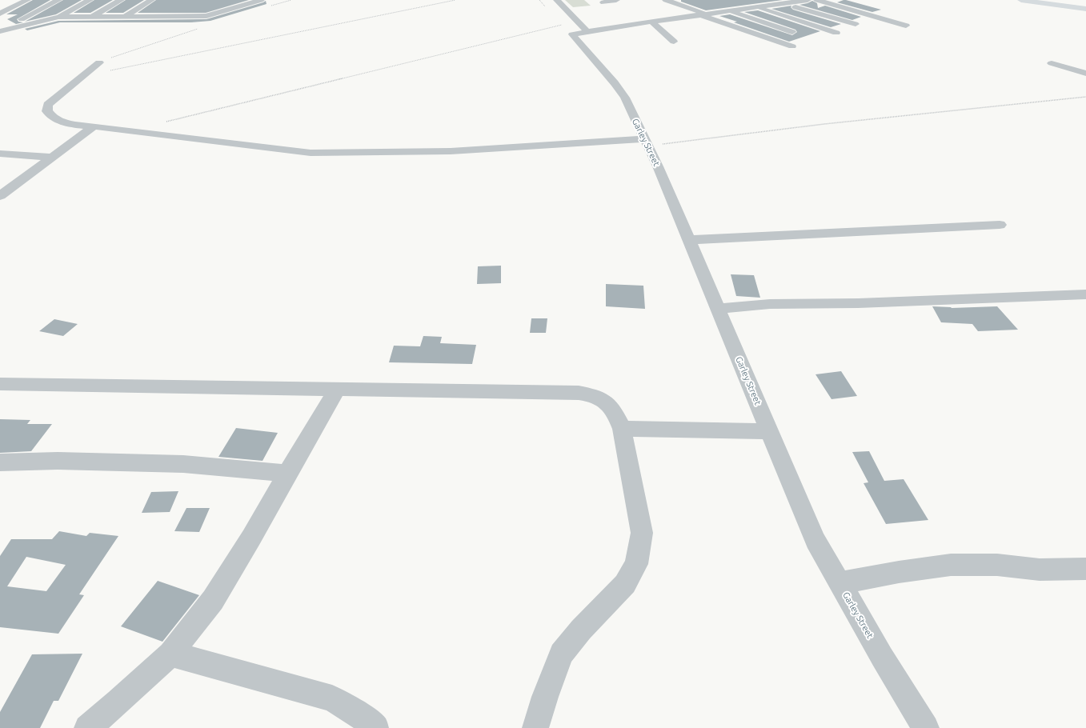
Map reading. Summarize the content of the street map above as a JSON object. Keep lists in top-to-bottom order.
{
  "streets": {
    "street": ["Garley Street"]
  }
}
